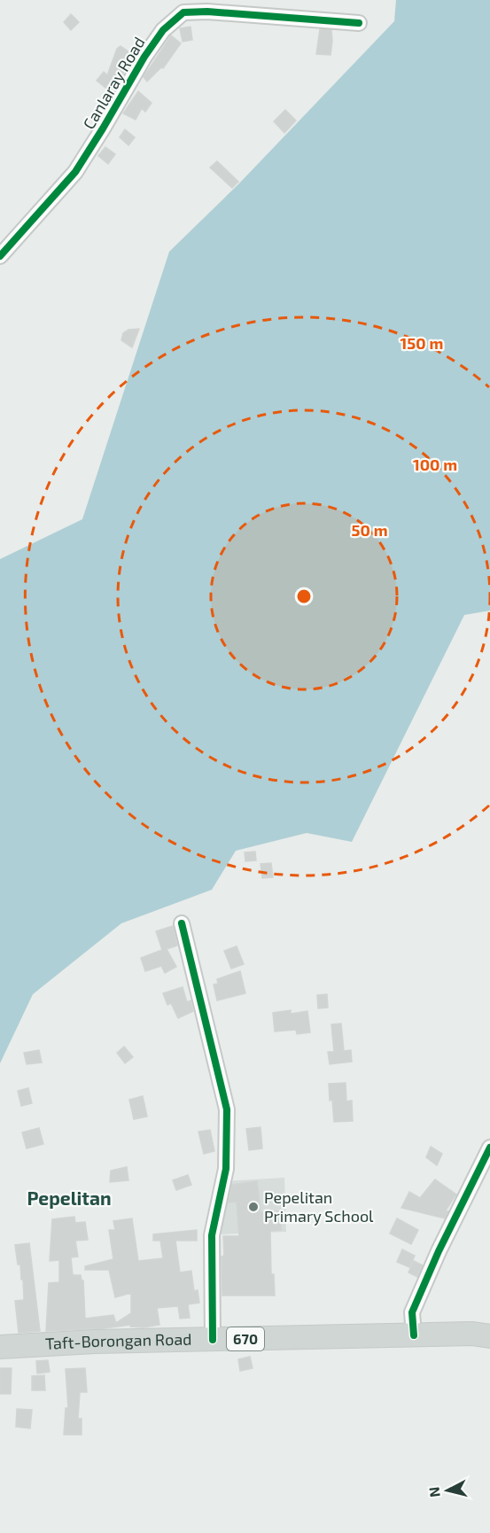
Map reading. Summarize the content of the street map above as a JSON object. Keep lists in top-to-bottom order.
{
  "streets": {
    "main road": ["670", "Taft-Borongan Road"],
    "street": ["Canlaray Road"]
  },
  "districts": ["Pepelitan"],
  "places": ["Pepelitan Primary School"],
  "north": "left",
  "rings": ["150 m", "100 m", "50 m"]
}
